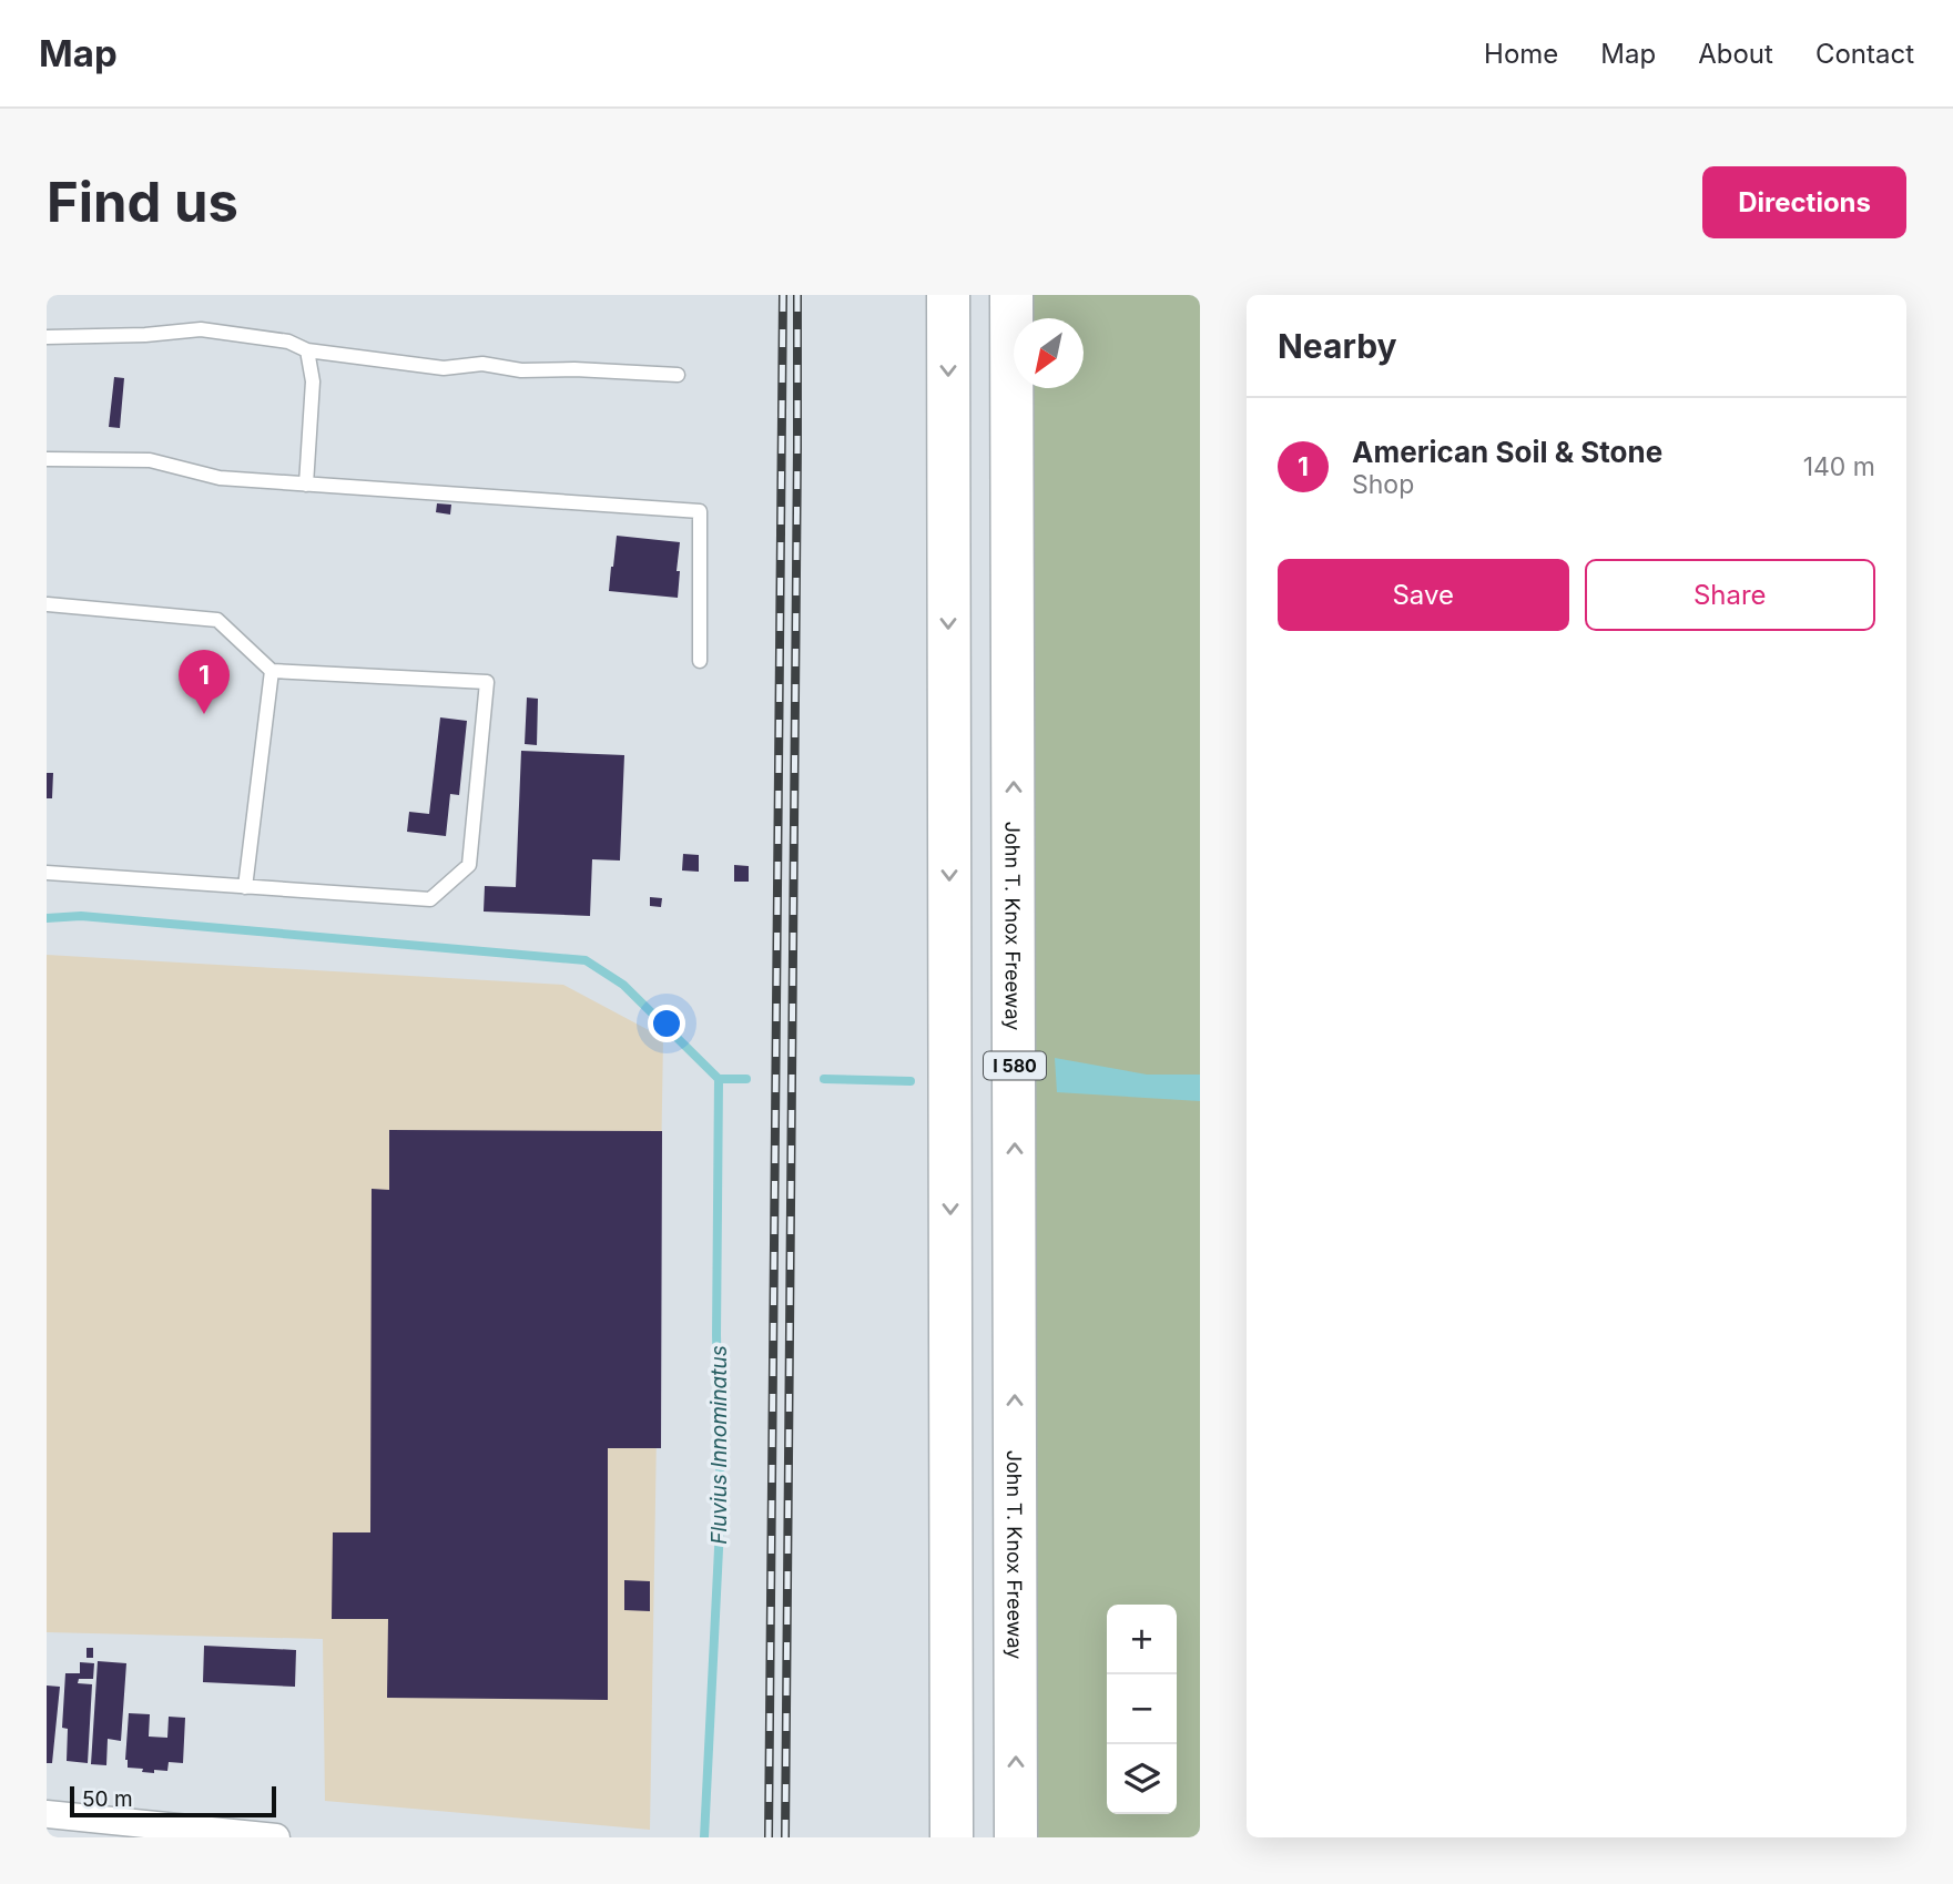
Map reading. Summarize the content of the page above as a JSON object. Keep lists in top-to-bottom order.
{
  "streets": {
    "highway": ["John T. Knox Freeway", "I 580"]
  },
  "water": ["Fluvius Innominatus"],
  "scale_bar": "50 m",
  "north": "bottom left",
  "page": {
    "header": "Map",
    "nav": [
      "Home",
      "Map",
      "About",
      "Contact"
    ],
    "buttons": [
      "Directions",
      ["Save", "Share"]
    ],
    "title": "Find us",
    "heading": "Nearby",
    "list": [
      {
        "mark": "1",
        "name": "American Soil & Stone",
        "note": "Shop",
        "value": "140 m"
      }
    ],
    "pins": "1",
    "map_buttons": ["+", "−"],
    "scale": "50 m"
  }
}
